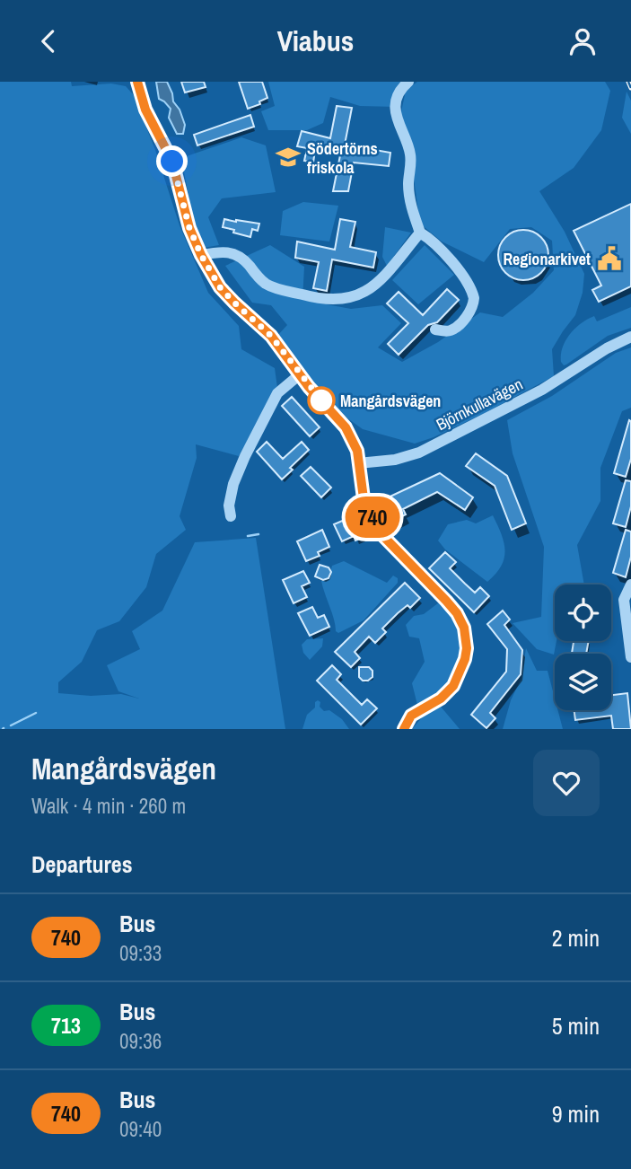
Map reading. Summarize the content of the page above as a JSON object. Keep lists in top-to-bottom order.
{
  "streets": {
    "street": ["Björnkullavägen"]
  },
  "places": {
    "school or university": ["Södertörns friskola"],
    "public building": ["Regionarkivet"],
    "other": ["Mangårdsvägen"]
  },
  "lines": ["bus line 740"],
  "page": {
    "header": "Viabus",
    "on_map": "740",
    "heading": [
      ["Mangårdsvägen", "Walk · 4 min · 260 m"],
      "Departures"
    ],
    "list": [
      {
        "mark": "740",
        "name": "Bus",
        "note": "09:33",
        "value": "2 min"
      },
      {
        "mark": "713",
        "name": "Bus",
        "note": "09:36",
        "value": "5 min"
      },
      {
        "mark": "740",
        "name": "Bus",
        "note": "09:40",
        "value": "9 min"
      }
    ]
  }
}
